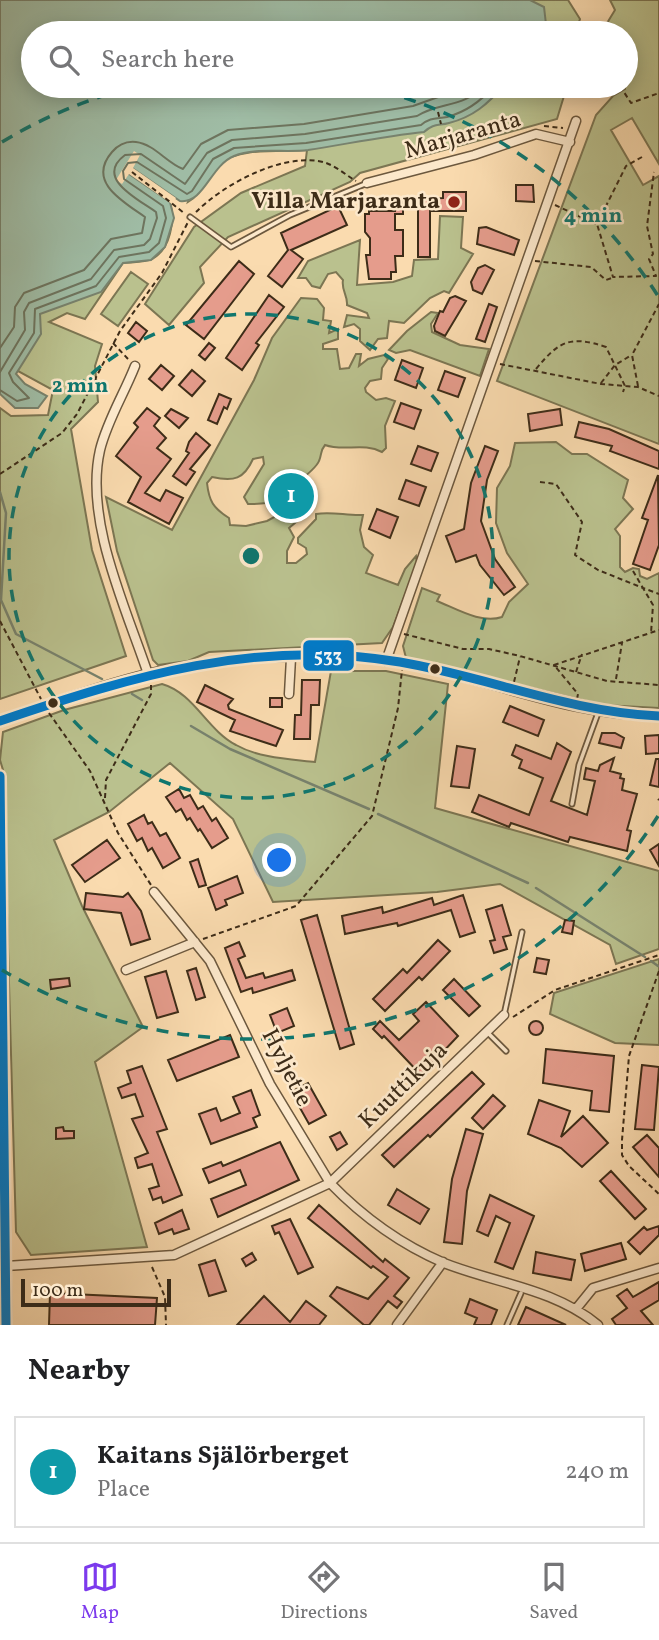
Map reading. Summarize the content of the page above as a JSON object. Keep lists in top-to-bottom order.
{
  "streets": {
    "street": ["Marjaranta", "Hyljetie", "Kuuttikuja"]
  },
  "crossings": [
    ["Hyljetie", "Kuuttikuja"]
  ],
  "places": ["Villa Marjaranta"],
  "lines": ["transit line 533"],
  "scale_bar": "100 m",
  "page": {
    "search": "Search here",
    "pins": "1",
    "scale": "100 m",
    "heading": "Nearby",
    "list": [
      {
        "mark": "1",
        "name": "Kaitans Själörberget",
        "note": "Place",
        "value": "240 m"
      }
    ],
    "nav": ["Map", "Directions", "Saved"]
  },
  "rings": ["4 min", "2 min"]
}
